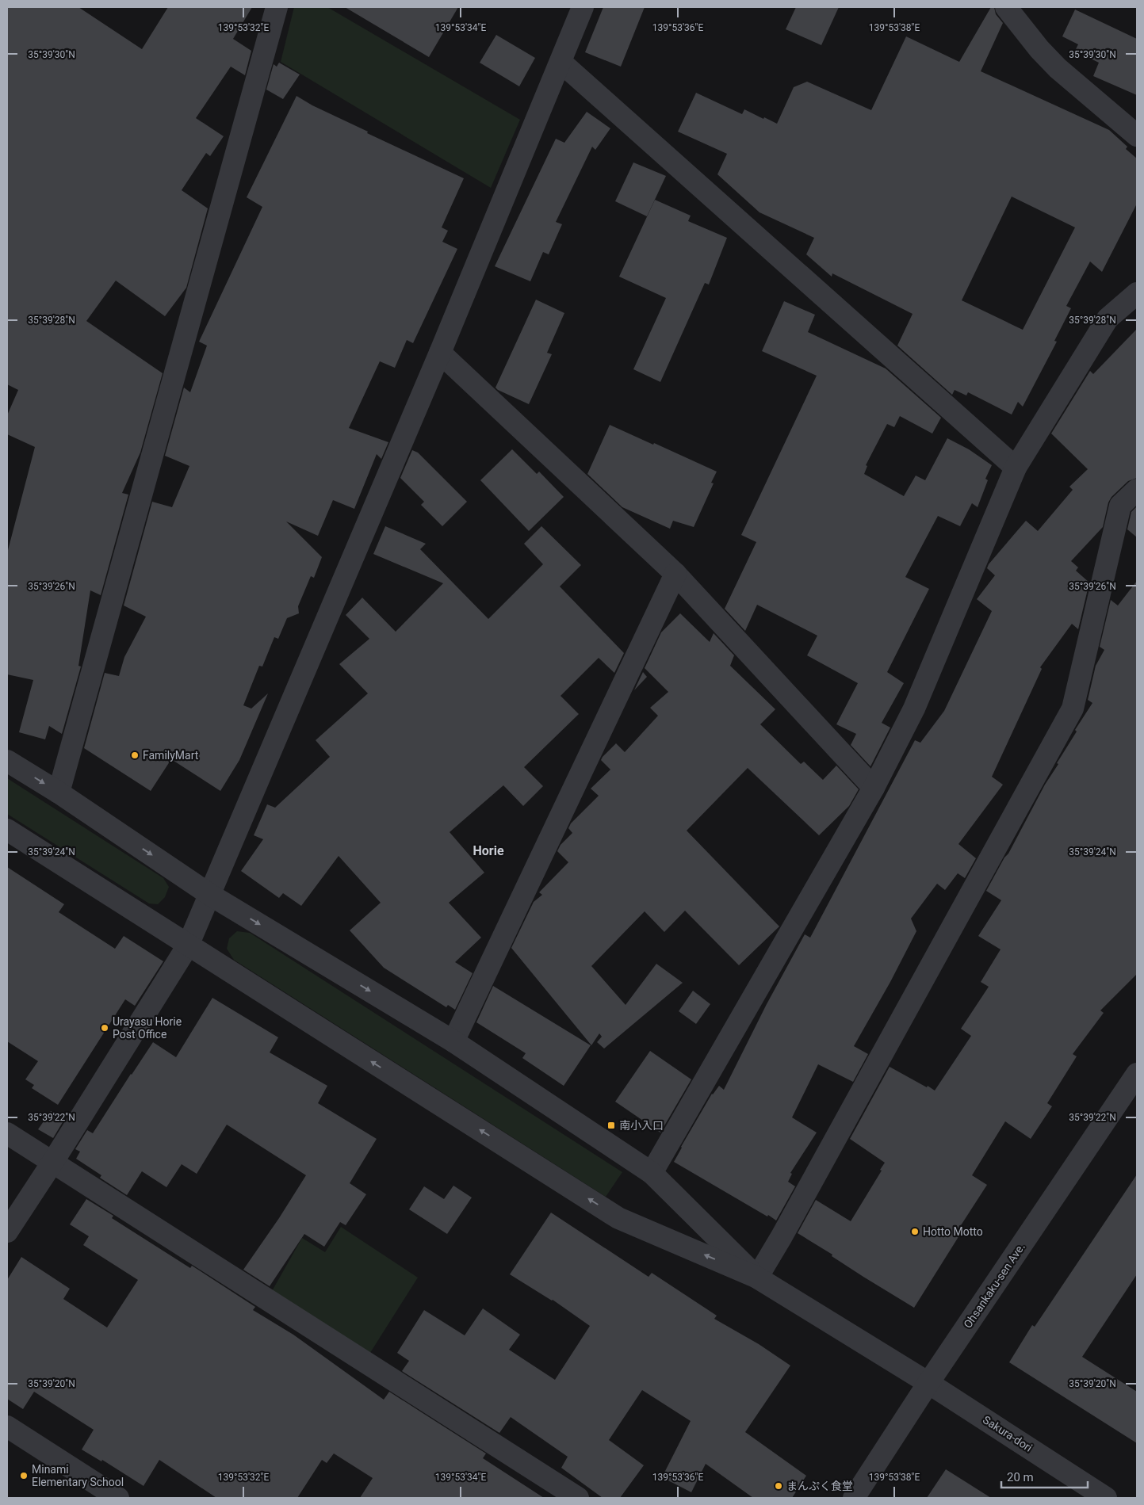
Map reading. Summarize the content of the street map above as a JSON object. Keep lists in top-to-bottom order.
{
  "streets": {
    "street": ["Ohsankaku-sen Ave.", "Sakura-dori"]
  },
  "crossings": [
    ["Ohsankaku-sen Ave.", "Sakura-dori"]
  ],
  "districts": ["Horie"],
  "places": {
    "other": [
      "FamilyMart",
      "Urayasu Horie Post Office",
      "Hotto Motto",
      "Minami Elementary School",
      "まんぷく食堂"
    ],
    "transit": ["南小入口"]
  },
  "scale_bar": "20 m",
  "coordinates": [
    "139°53'32\"E",
    "139°53'34\"E",
    "139°53'36\"E",
    "139°53'38\"E",
    "35°39'30\"N",
    "35°39'28\"N",
    "35°39'26\"N",
    "35°39'24\"N",
    "35°39'22\"N",
    "35°39'20\"N"
  ]
}
